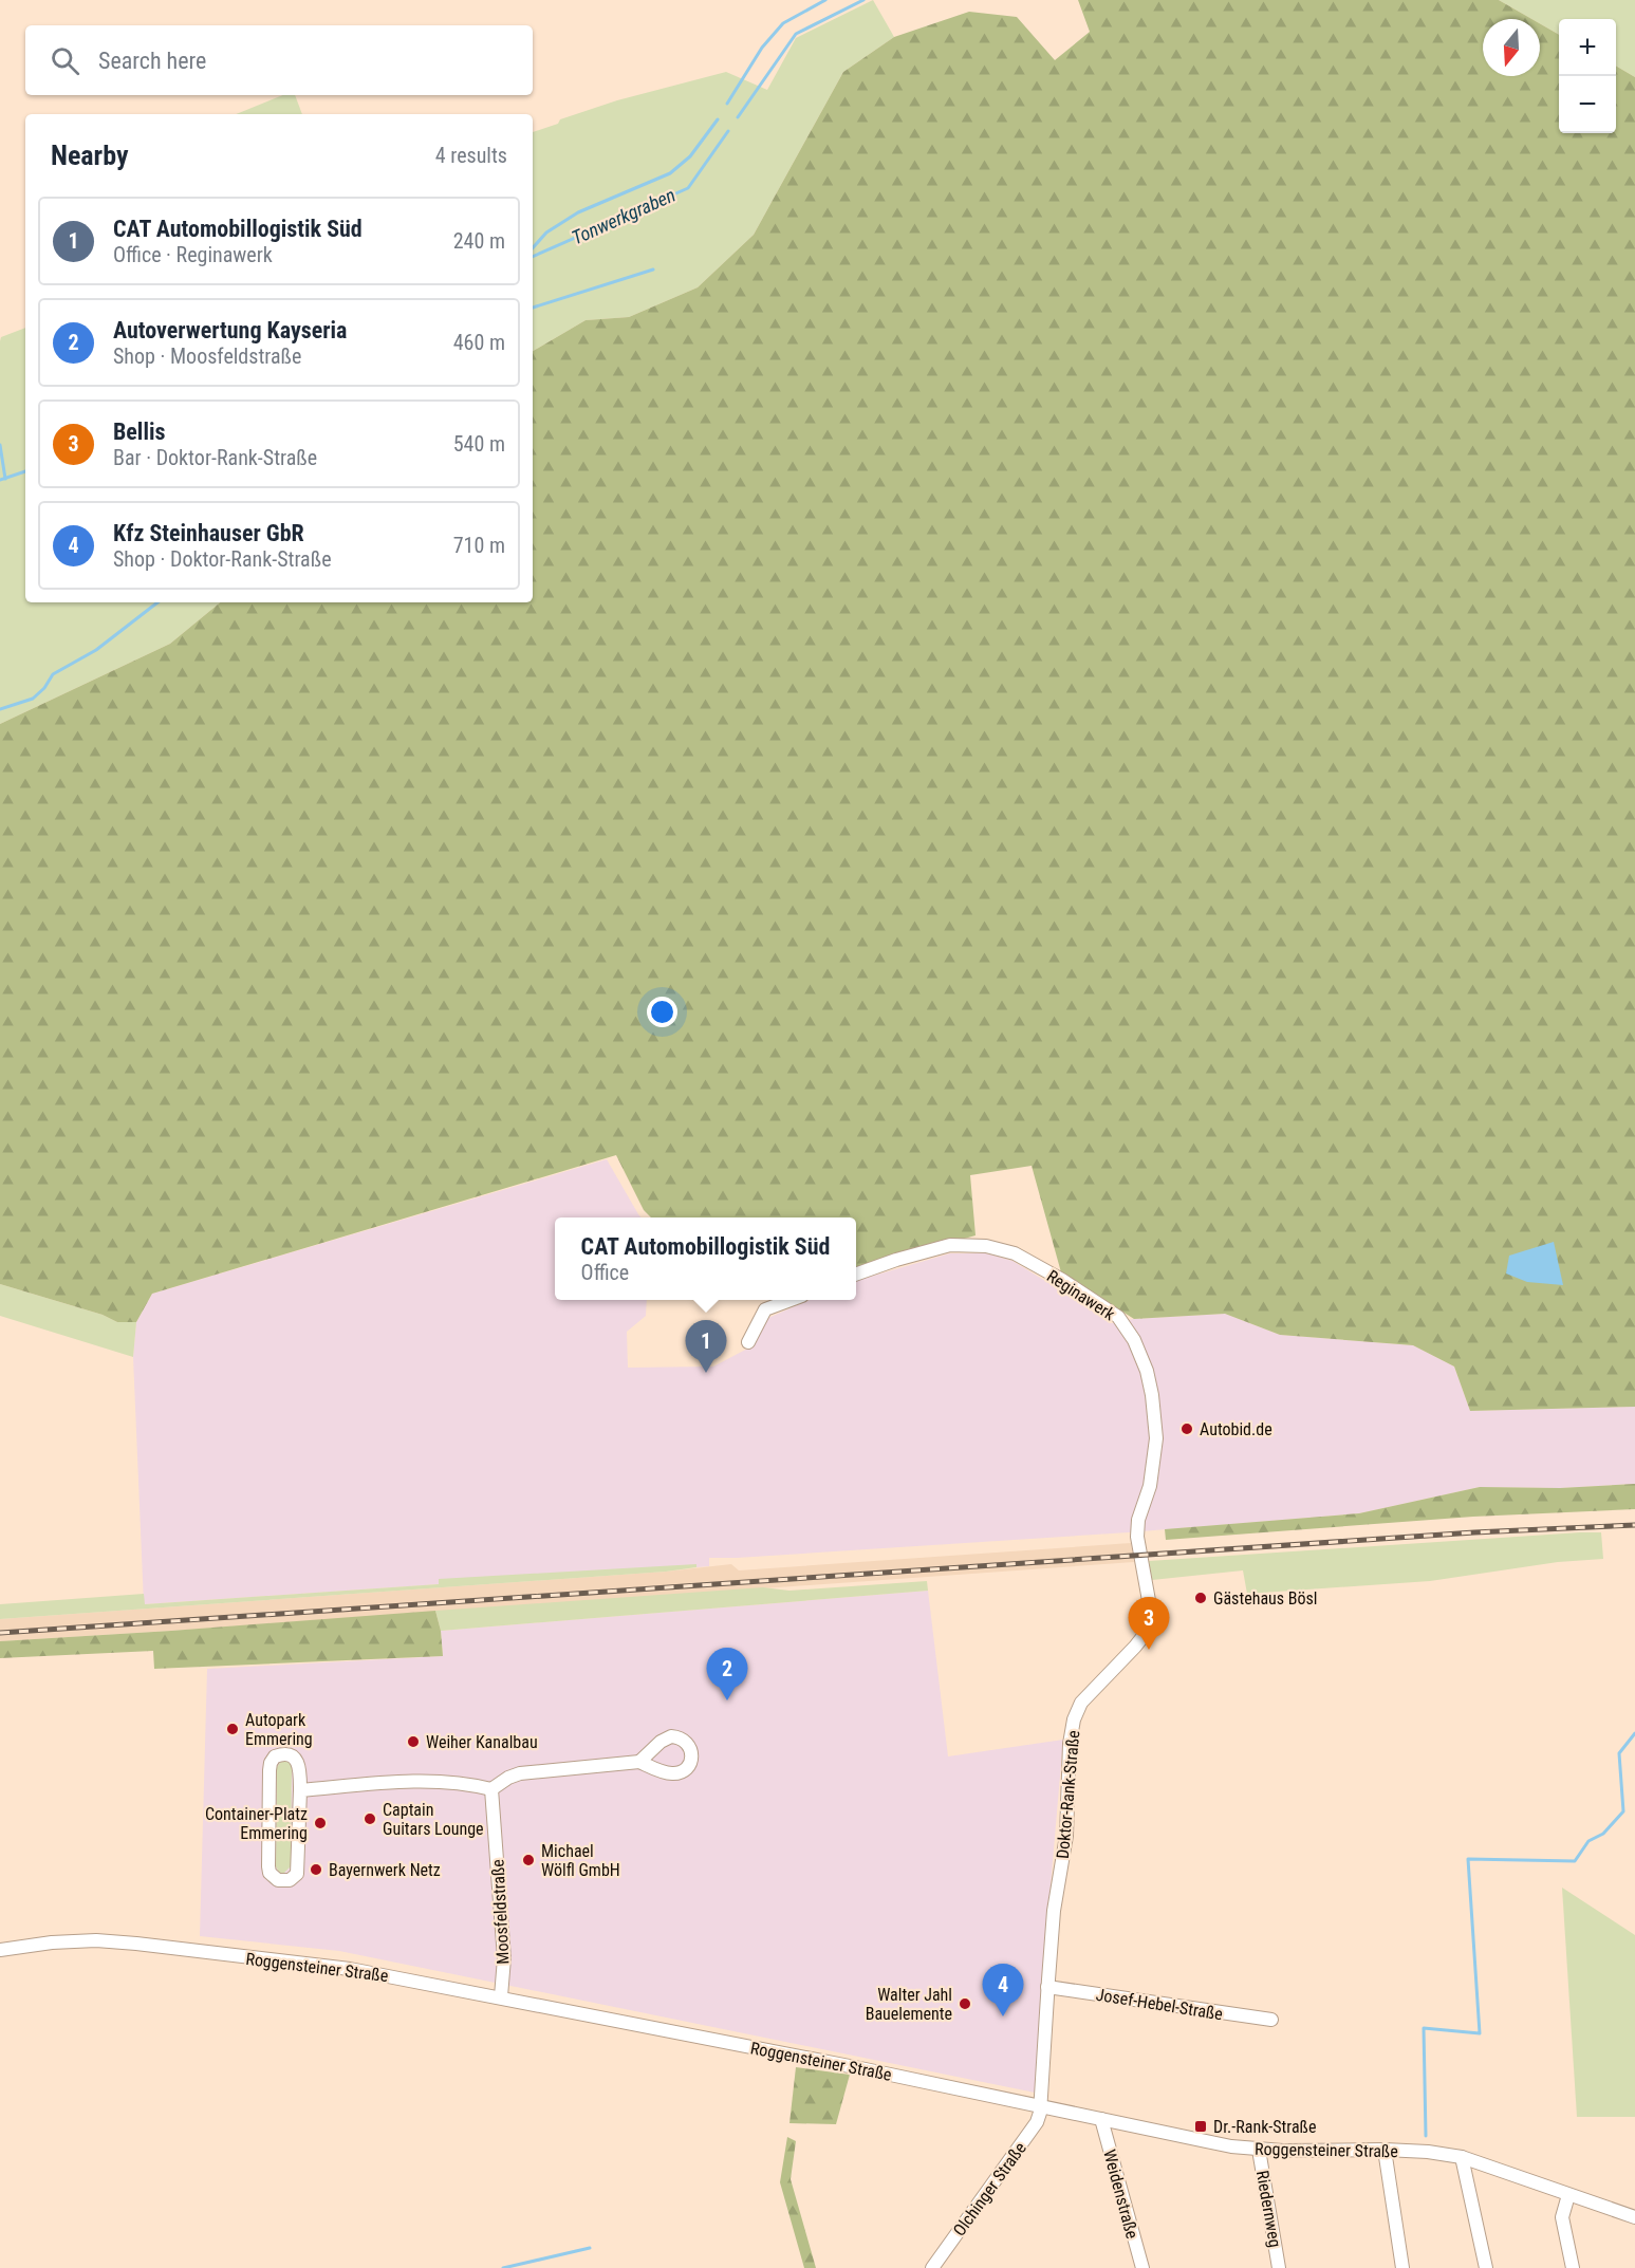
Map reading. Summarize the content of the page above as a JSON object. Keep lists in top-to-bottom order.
{
  "streets": {
    "street": [
      "Reginawerk",
      "Doktor-Rank-Straße",
      "Moosfeldstraße",
      "Roggensteiner Straße",
      "Josef-Hebel-Straße",
      "Olchinger Straße",
      "Weidenstraße",
      "Riedernweg"
    ]
  },
  "crossings": [
    ["Reginawerk", "Doktor-Rank-Straße"],
    ["Doktor-Rank-Straße", "Roggensteiner Straße"],
    ["Doktor-Rank-Straße", "Josef-Hebel-Straße"],
    ["Doktor-Rank-Straße", "Olchinger Straße"],
    ["Moosfeldstraße", "Roggensteiner Straße"],
    ["Roggensteiner Straße", "Olchinger Straße"],
    ["Roggensteiner Straße", "Weidenstraße"],
    ["Roggensteiner Straße", "Riedernweg"]
  ],
  "water": ["Tonwerkgraben"],
  "places": {
    "other": [
      "Autobid.de",
      "Gästehaus Bösl",
      "Autopark Emmering",
      "Weiher Kanalbau",
      "Captain Guitars Lounge",
      "Container-Platz Emmering",
      "Michael Wölfl GmbH",
      "Bayernwerk Netz",
      "Walter Jahl Bauelemente"
    ],
    "transit": ["Dr.-Rank-Straße"]
  },
  "north": "bottom",
  "page": {
    "map_buttons": ["+", "−"],
    "search": "Search here",
    "heading": ["Nearby", "4 results"],
    "list": [
      {
        "mark": "1",
        "name": "CAT Automobillogistik Süd",
        "note": "Office · Reginawerk",
        "value": "240 m"
      },
      {
        "mark": "2",
        "name": "Autoverwertung Kayseria",
        "note": "Shop · Moosfeldstraße",
        "value": "460 m"
      },
      {
        "mark": "3",
        "name": "Bellis",
        "note": "Bar · Doktor-Rank-Straße",
        "value": "540 m"
      },
      {
        "mark": "4",
        "name": "Kfz Steinhauser GbR",
        "note": "Shop · Doktor-Rank-Straße",
        "value": "710 m"
      }
    ],
    "popup": ["CAT Automobillogistik Süd", "Office"],
    "pins": [
      "1",
      "3",
      "2",
      "4"
    ]
  }
}
